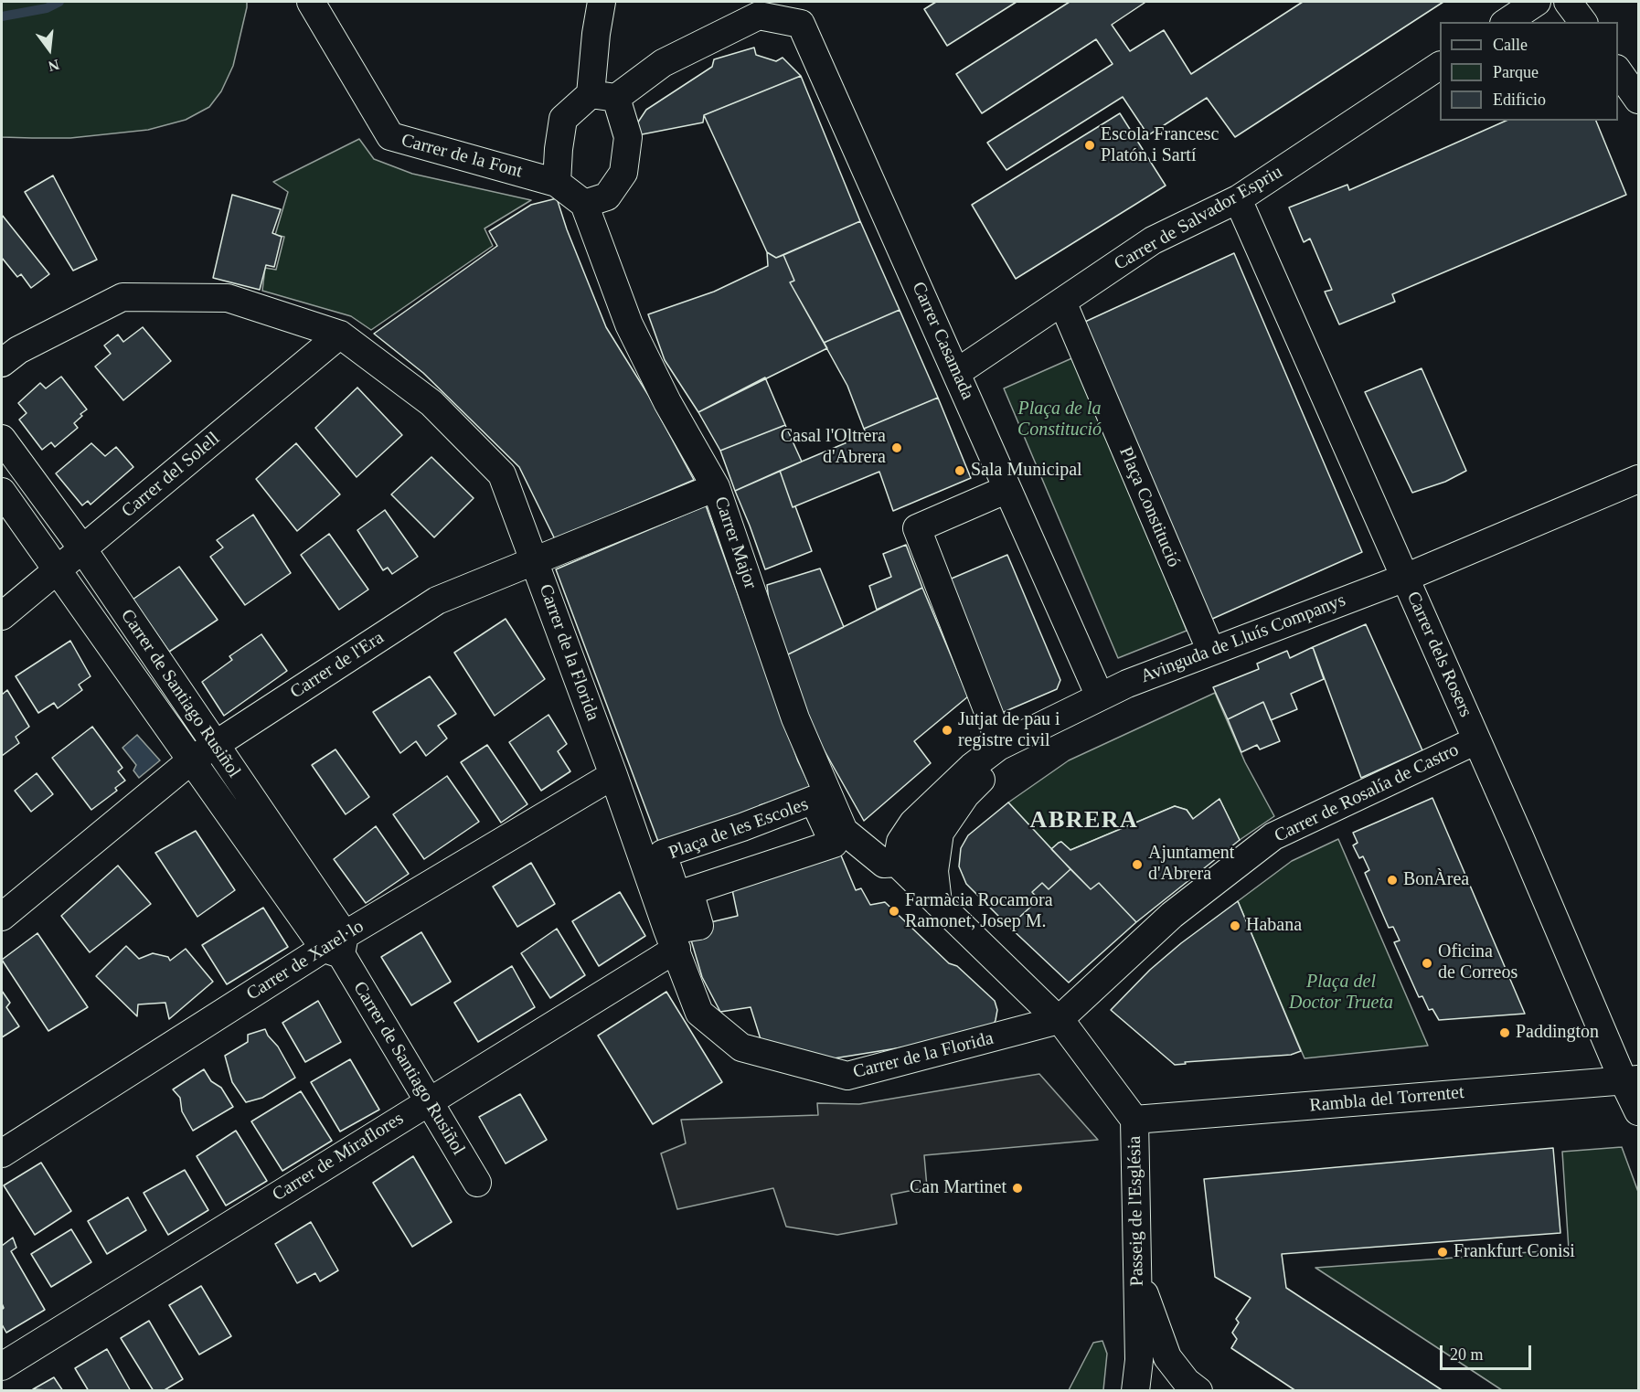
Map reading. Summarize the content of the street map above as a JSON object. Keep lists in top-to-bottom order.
{
  "streets": {
    "street": [
      "Carrer de la Font",
      "Carrer de Salvador Espriu",
      "Carrer Casamada",
      "Carrer del Solell",
      "Plaça Constitució",
      "Carrer Major",
      "Avinguda de Lluís Companys",
      "Carrer de la Florida",
      "Carrer dels Rosers",
      "Carrer de l'Era",
      "Carrer de Santiago Rusiñol",
      "Carrer de Rosalía de Castro",
      "Plaça de les Escoles",
      "Carrer de Xarel·lo",
      "Rambla del Torrentet",
      "Carrer de Miraflores",
      "Passeig de l'Església"
    ]
  },
  "crossings": [
    ["Carrer de la Font", "Carrer Major"],
    ["Carrer de Salvador Espriu", "Carrer Casamada"],
    ["Carrer de Salvador Espriu", "Plaça Constitució"],
    ["Carrer de Salvador Espriu", "Carrer dels Rosers"],
    ["Carrer Casamada", "Avinguda de Lluís Companys"],
    ["Carrer del Solell", "Carrer de la Florida"],
    ["Carrer del Solell", "Carrer de Santiago Rusiñol"],
    ["Plaça Constitució", "Avinguda de Lluís Companys"],
    ["Carrer Major", "Avinguda de Lluís Companys"],
    ["Carrer Major", "Carrer de l'Era"],
    ["Carrer Major", "Passeig de l'Església"],
    ["Avinguda de Lluís Companys", "Carrer dels Rosers"],
    ["Avinguda de Lluís Companys", "Passeig de l'Església"],
    ["Carrer de la Florida", "Carrer de l'Era"],
    ["Carrer de la Florida", "Carrer de Rosalía de Castro"],
    ["Carrer de la Florida", "Carrer de Xarel·lo"],
    ["Carrer de la Florida", "Carrer de Miraflores"],
    ["Carrer de la Florida", "Passeig de l'Església"],
    ["Carrer dels Rosers", "Carrer de Rosalía de Castro"],
    ["Carrer dels Rosers", "Rambla del Torrentet"],
    ["Carrer de l'Era", "Carrer de Santiago Rusiñol"],
    ["Carrer de Santiago Rusiñol", "Carrer de Xarel·lo"],
    ["Carrer de Santiago Rusiñol", "Carrer de Miraflores"],
    ["Carrer de Rosalía de Castro", "Passeig de l'Església"],
    ["Rambla del Torrentet", "Passeig de l'Església"]
  ],
  "districts": ["ABRERA"],
  "parks": ["Plaça de la Constitució", "Plaça del Doctor Trueta"],
  "places": [
    "Escola Francesc Platón i Sartí",
    "Casal l'Oltrera d'Abrera",
    "Sala Municipal",
    "Jutjat de pau i registre civil",
    "Ajuntament d'Abrera",
    "BonÀrea",
    "Farmàcia Rocamora Ramonet, Josep M.",
    "Habana",
    "Oficina de Correos",
    "Paddington",
    "Can Martinet",
    "Frankfurt Conisi"
  ],
  "legend": ["Calle", "Parque", "Edificio"],
  "scale_bar": "20 m",
  "north": "bottom"
}
